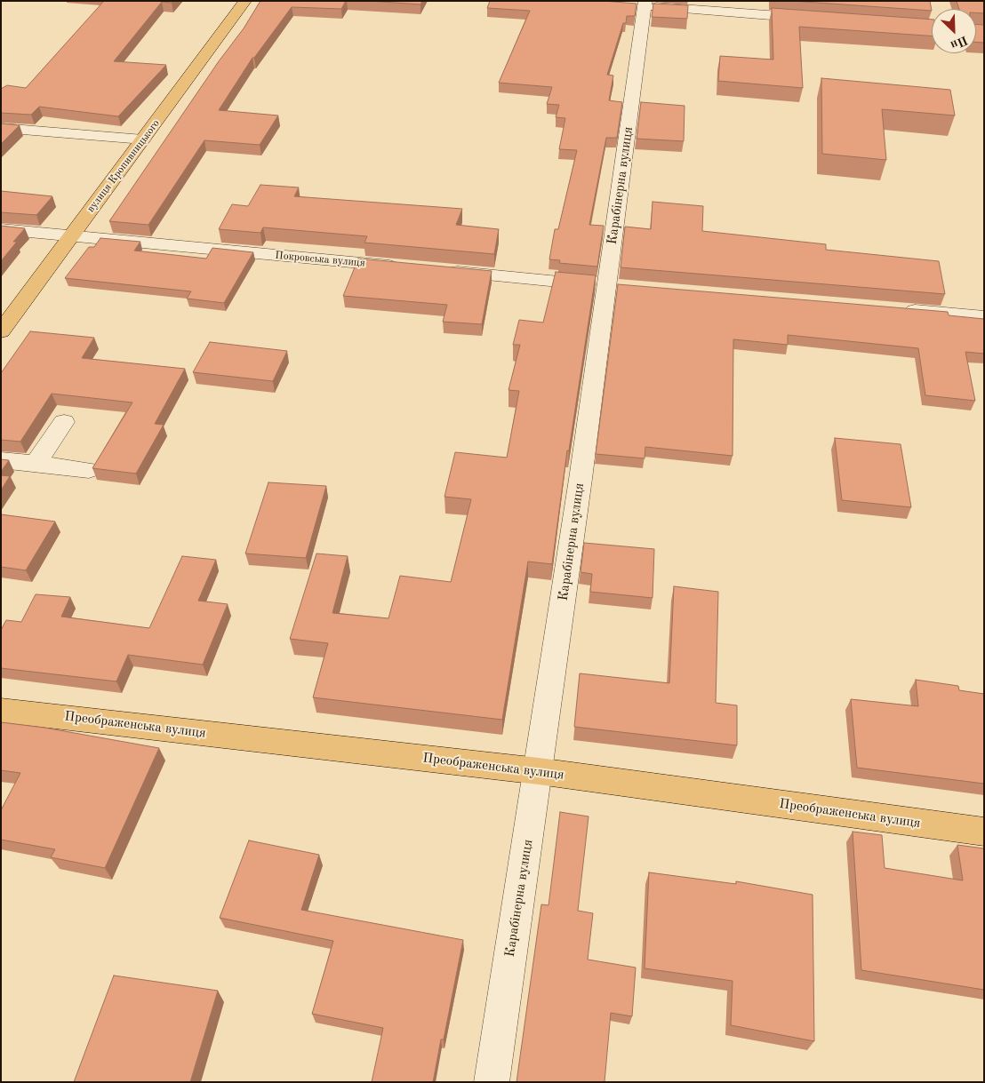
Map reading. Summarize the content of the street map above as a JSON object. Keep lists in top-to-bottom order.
{
  "streets": {
    "main road": ["вулиця Кропивницького", "Преображенська вулиця"],
    "street": ["Карабінерна вулиця", "Покровська вулиця"]
  },
  "crossings": [
    ["вулиця Кропивницького", "Покровська вулиця"],
    ["Карабінерна вулиця", "Преображенська вулиця"]
  ],
  "north": "bottom right"
}
